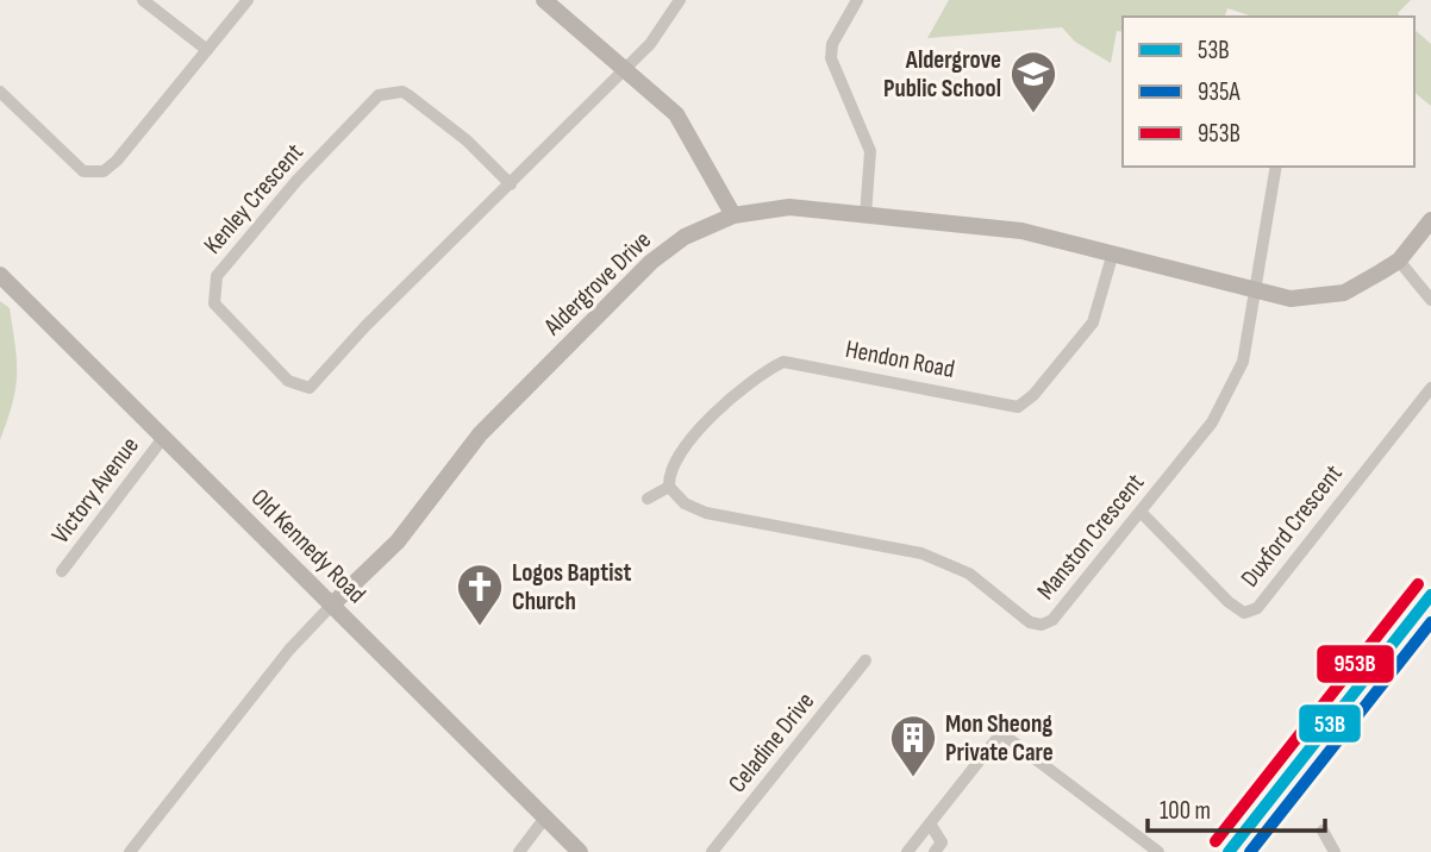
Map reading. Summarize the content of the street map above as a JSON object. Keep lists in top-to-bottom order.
{
  "streets": {
    "street": [
      "Kenley Crescent",
      "Aldergrove Drive",
      "Hendon Road",
      "Victory Avenue",
      "Duxford Crescent",
      "Manston Crescent",
      "Old Kennedy Road",
      "Celadine Drive"
    ]
  },
  "crossings": [
    ["Aldergrove Drive", "Hendon Road"],
    ["Aldergrove Drive", "Manston Crescent"],
    ["Aldergrove Drive", "Old Kennedy Road"],
    ["Hendon Road", "Manston Crescent"],
    ["Victory Avenue", "Old Kennedy Road"],
    ["Duxford Crescent", "Manston Crescent"]
  ],
  "places": {
    "school or university": ["Aldergrove Public School"],
    "church": ["Logos Baptist Church"],
    "building": ["Mon Sheong Private Care"]
  },
  "lines": ["transit line 953B", "transit line 53B", "transit line 935A"],
  "legend": ["53B", "935A", "953B"],
  "scale_bar": "100 m"
}
